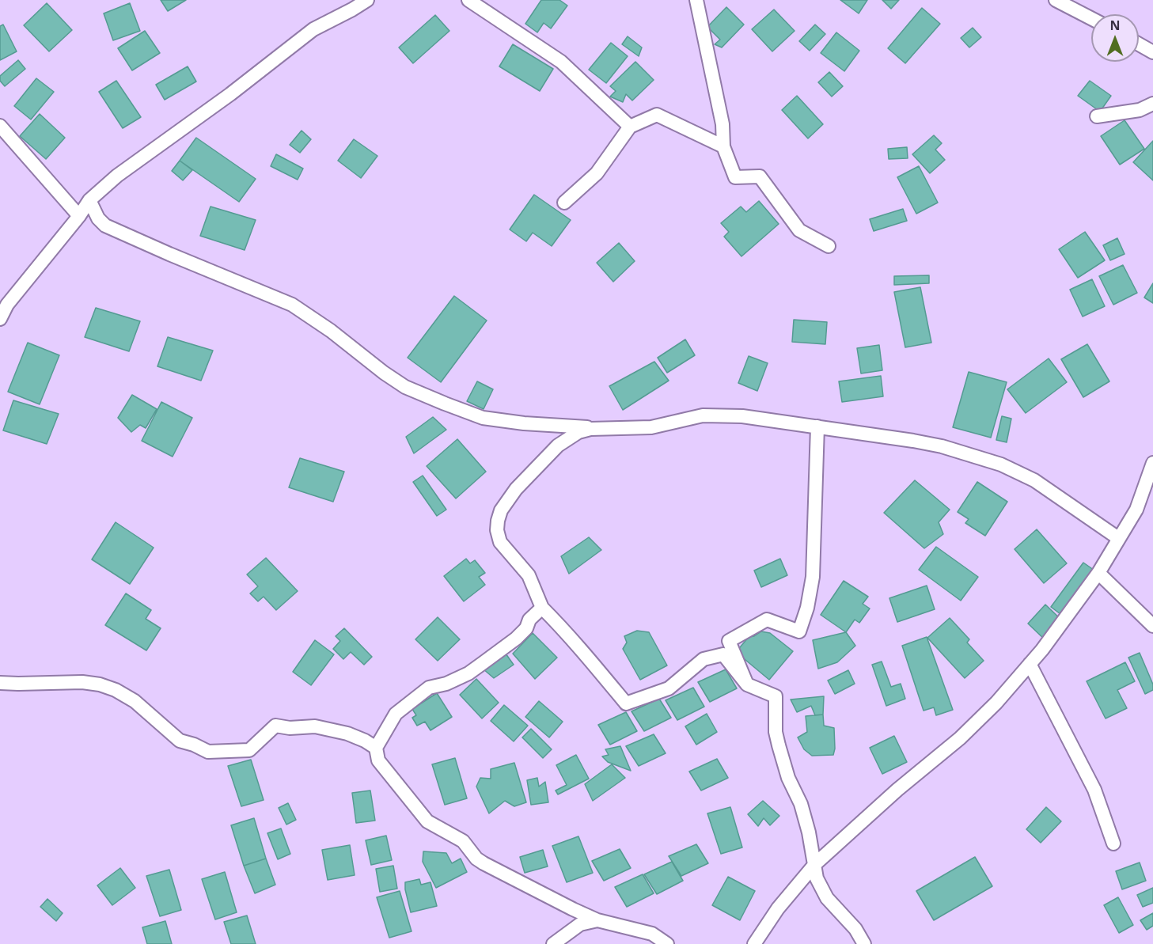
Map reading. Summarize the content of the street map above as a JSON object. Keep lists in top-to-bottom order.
{
  "north": "top"
}
